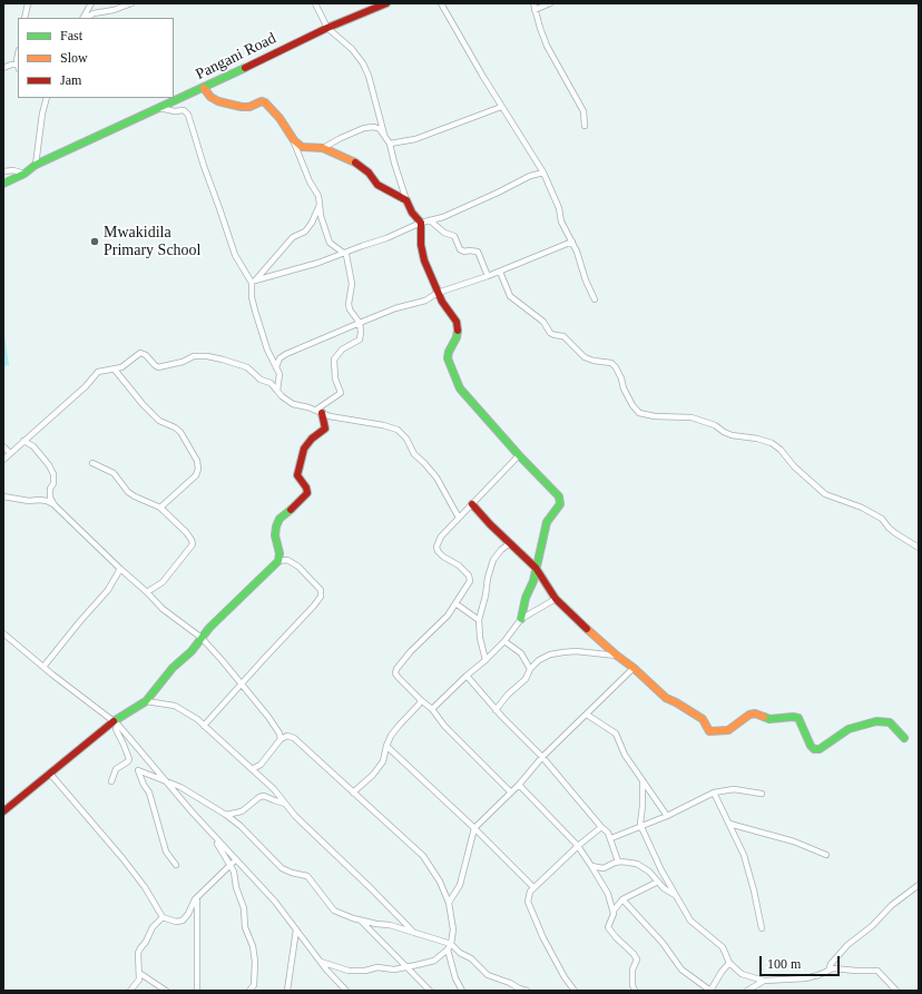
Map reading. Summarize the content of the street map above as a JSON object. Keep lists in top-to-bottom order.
{
  "streets": {
    "street": ["Pangani Road"]
  },
  "places": ["Mwakidila Primary School"],
  "legend": ["Fast", "Slow", "Jam"],
  "scale_bar": "100 m"
}
